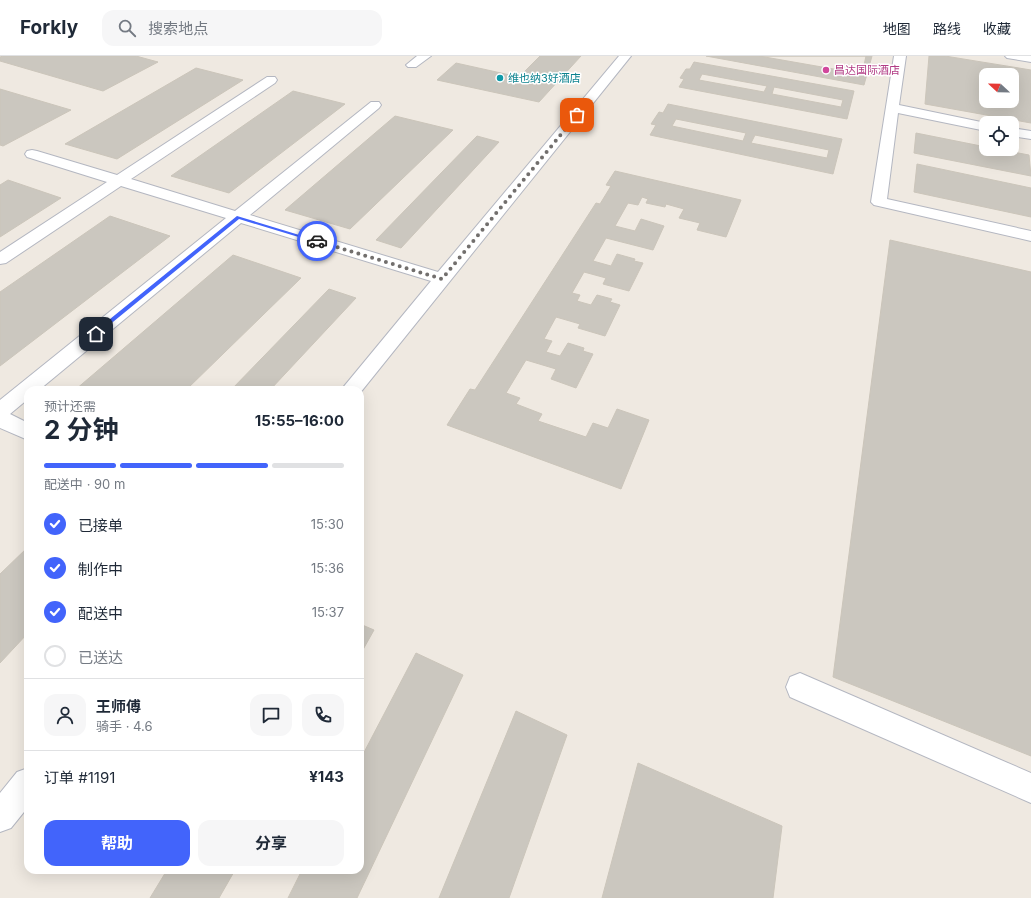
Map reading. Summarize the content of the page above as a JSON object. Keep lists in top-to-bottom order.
{
  "places": ["昌达国际酒店", "维也纳3好酒店"],
  "north": "left",
  "page": {
    "header": "Forkly",
    "search": "搜索地点",
    "nav": ["地图", "路线", "收藏"],
    "heading": ["2 分钟", "预计还需", "15:55–16:00"],
    "panel": [
      "王师傅",
      "骑手 · 4.6",
      "订单 #1191",
      "¥143"
    ],
    "bar": "配送中 · 90 m",
    "list": [
      ["已接单", "15:30"],
      ["制作中", "15:36"],
      ["配送中", "15:37"],
      "已送达"
    ],
    "buttons": ["帮助", "分享"]
  }
}
